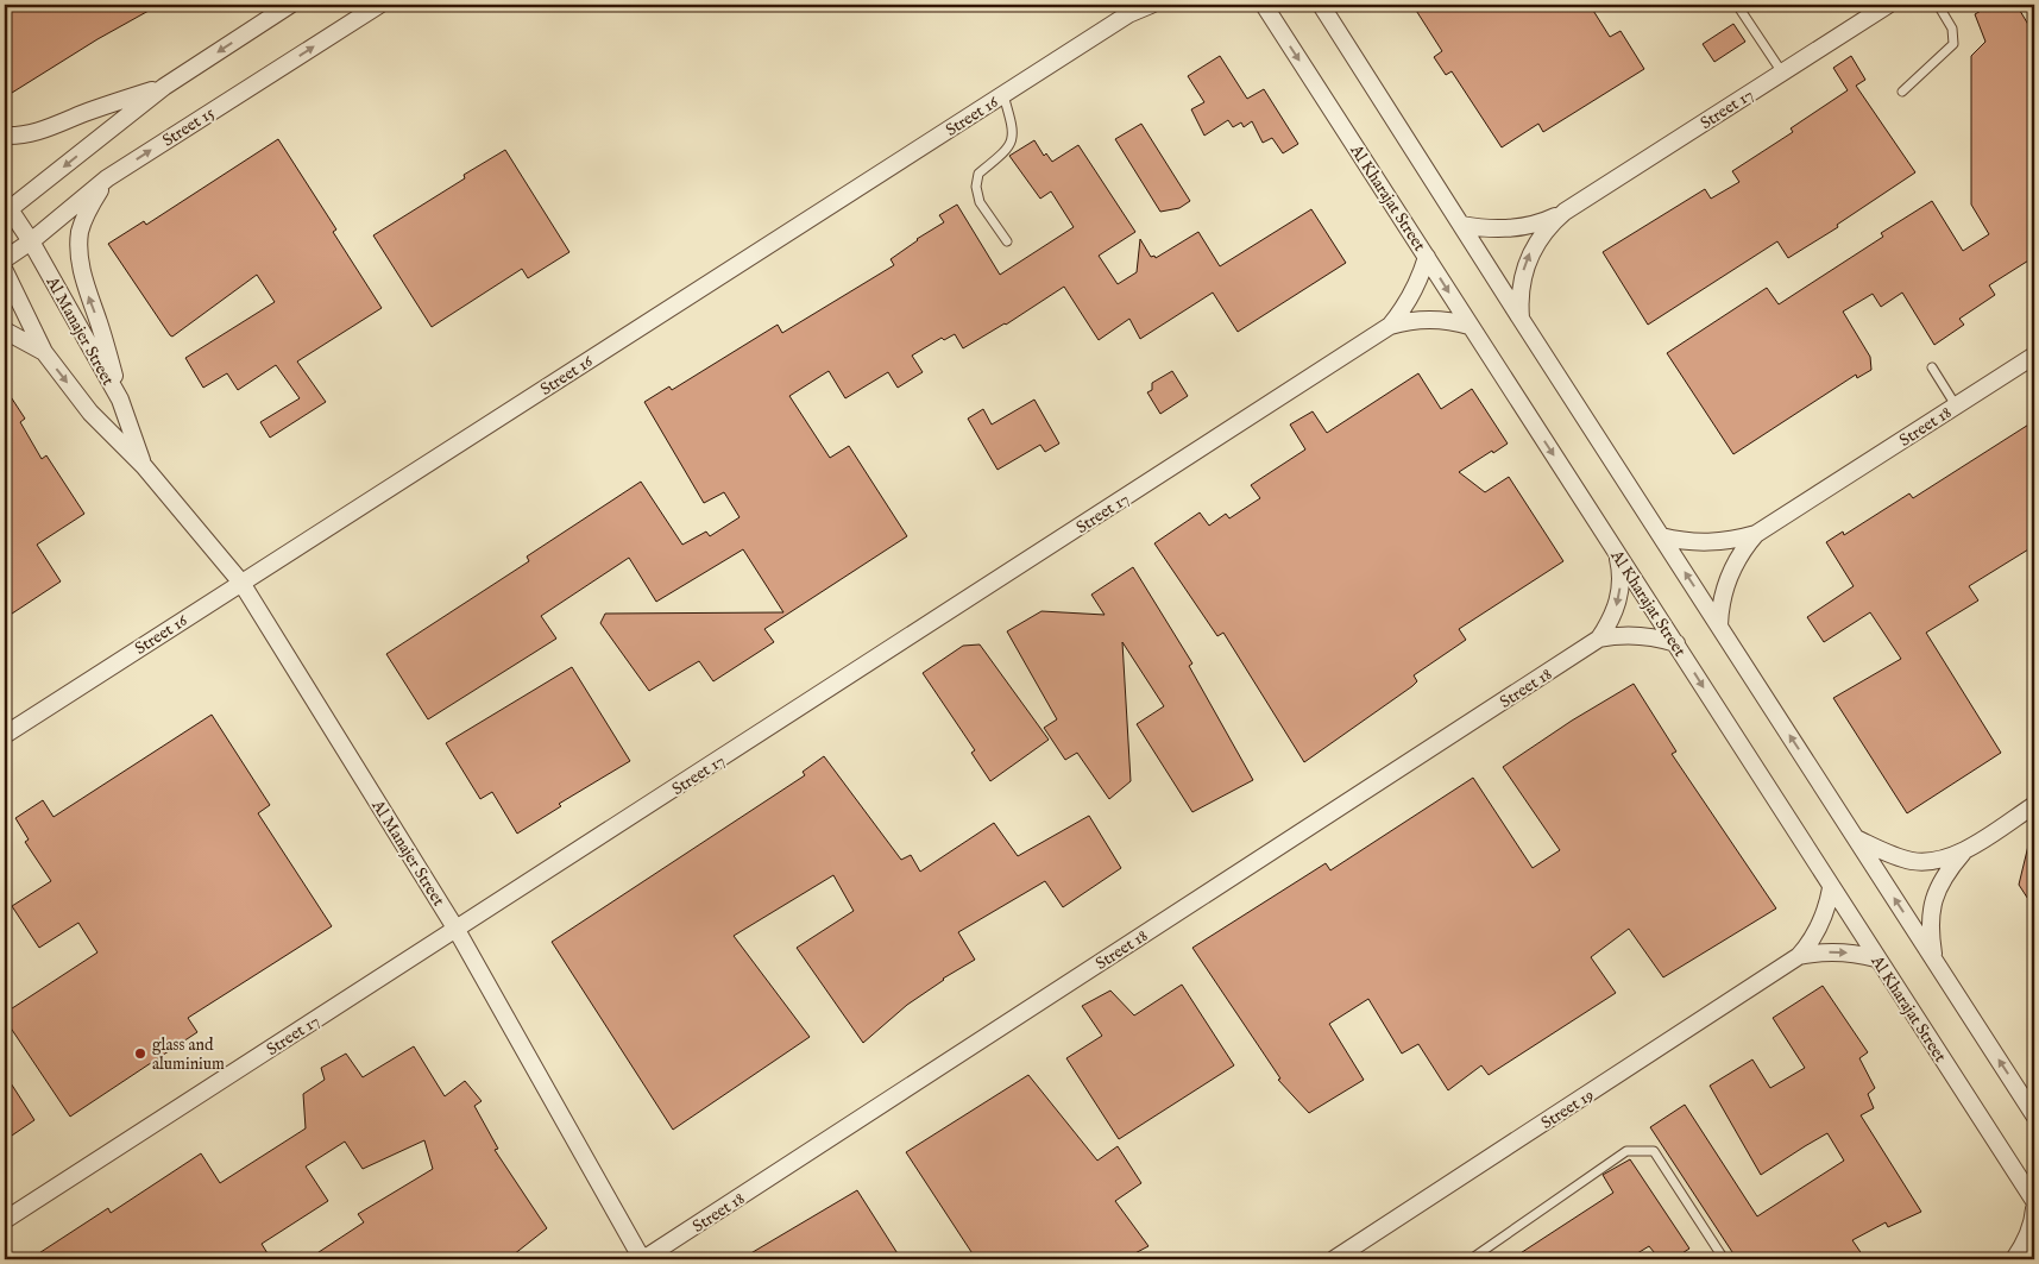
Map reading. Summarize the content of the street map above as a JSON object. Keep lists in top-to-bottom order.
{
  "streets": {
    "street": [
      "Street 17",
      "Street 16",
      "Street 15",
      "Al Kharajat Street",
      "Al Manajer Street",
      "Street 18",
      "Street 19"
    ]
  },
  "crossings": [
    ["Street 17", "Al Kharajat Street"],
    ["Street 17", "Al Manajer Street"],
    ["Street 16", "Al Manajer Street"],
    ["Street 15", "Al Manajer Street"],
    ["Al Kharajat Street", "Street 18"],
    ["Al Kharajat Street", "Street 19"],
    ["Al Manajer Street", "Street 18"]
  ],
  "places": ["glass and aluminium"]
}
